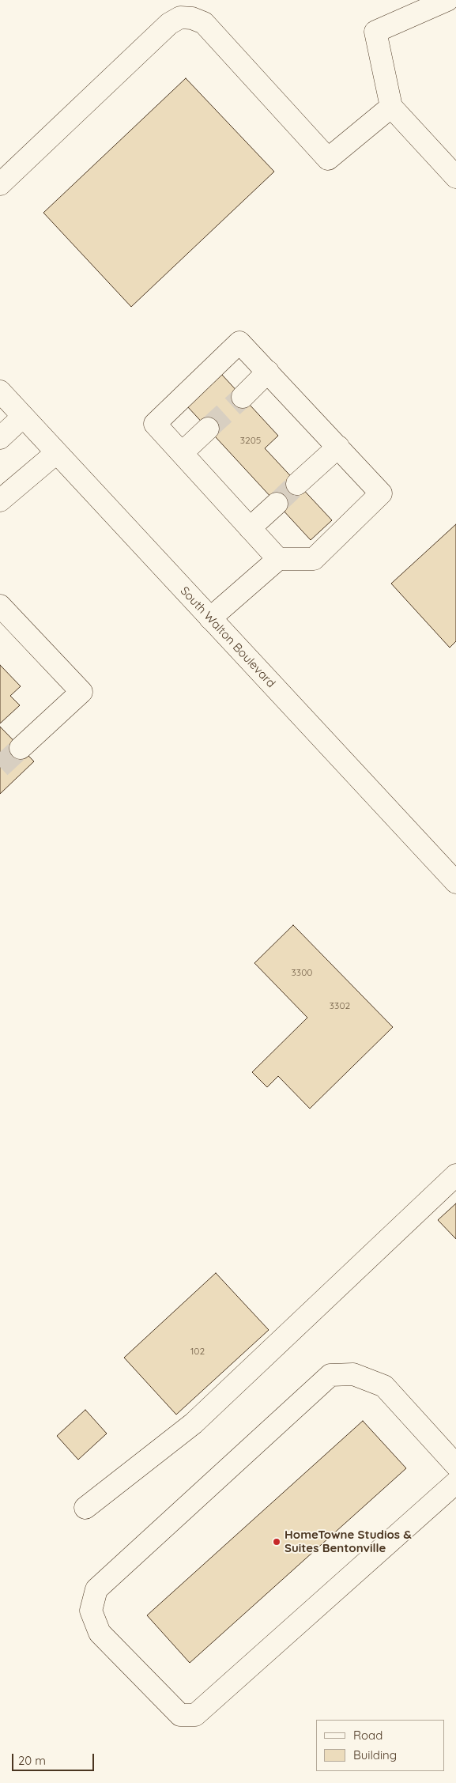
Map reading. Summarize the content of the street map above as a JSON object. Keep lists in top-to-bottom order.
{
  "streets": {
    "main road": ["South Walton Boulevard"]
  },
  "places": ["HomeTowne Studios & Suites Bentonville"],
  "house_numbers": [
    "3205",
    "3300",
    "3302",
    "102"
  ],
  "legend": ["Road", "Building"],
  "scale_bar": "20 m"
}
